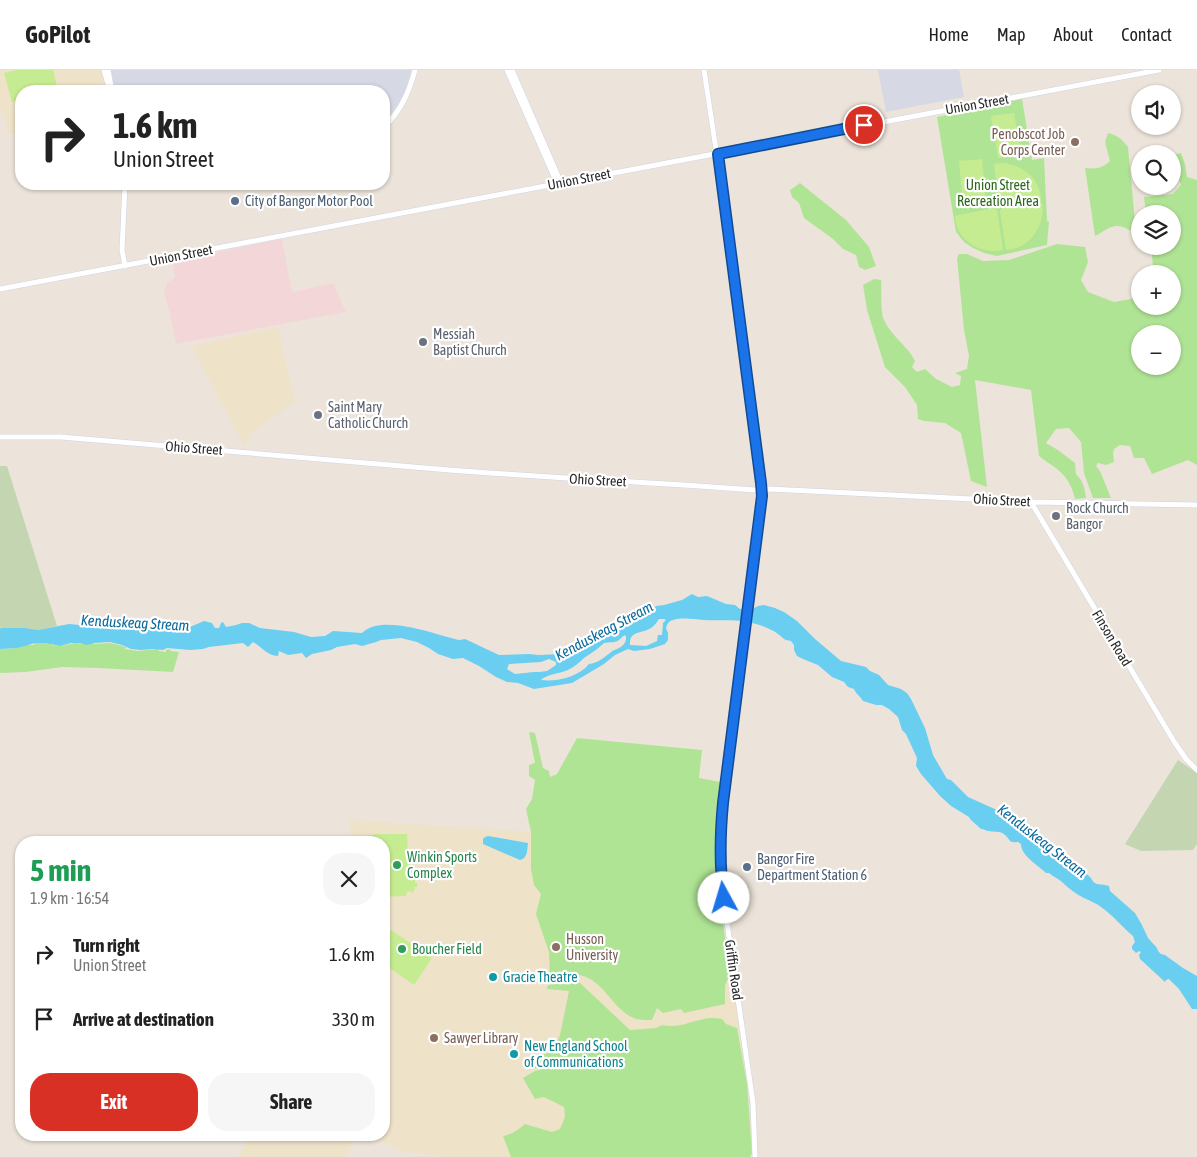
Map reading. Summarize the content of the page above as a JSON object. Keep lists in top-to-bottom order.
{
  "streets": {
    "main road": [
      "Union Street",
      "Ohio Street",
      "Finson Road",
      "Griffin Road"
    ]
  },
  "crossings": [
    ["Union Street", "Griffin Road"],
    ["Ohio Street", "Finson Road"],
    ["Ohio Street", "Griffin Road"]
  ],
  "water": ["Kenduskeag Stream"],
  "parks": ["Union Street Recreation Area"],
  "places": [
    "Penobscot Job Corps Center",
    "City of Bangor Motor Pool",
    "Messiah Baptist Church",
    "Saint Mary Catholic Church",
    "Rock Church Bangor",
    "Winkin Sports Complex",
    "Bangor Fire Department Station 6",
    "Husson University",
    "Boucher Field",
    "Gracie Theatre",
    "Sawyer Library",
    "New England School of Communications"
  ],
  "page": {
    "header": "GoPilot",
    "nav": [
      "Home",
      "Map",
      "About",
      "Contact"
    ],
    "map_buttons": ["+", "−"],
    "turn": ["1.6 km", "Union Street"],
    "heading": ["5 min", "1.9 km · 16:54"],
    "list": [
      {
        "name": "Turn right",
        "note": "Union Street",
        "value": "1.6 km"
      },
      {
        "name": "Arrive at destination",
        "value": "330 m"
      }
    ],
    "buttons": ["Exit", "Share"]
  }
}
